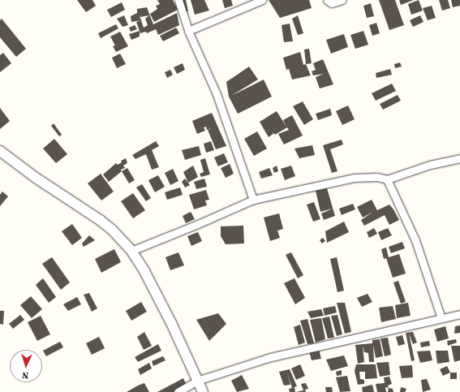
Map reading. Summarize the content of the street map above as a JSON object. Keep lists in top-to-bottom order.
{
  "north": "bottom"
}
